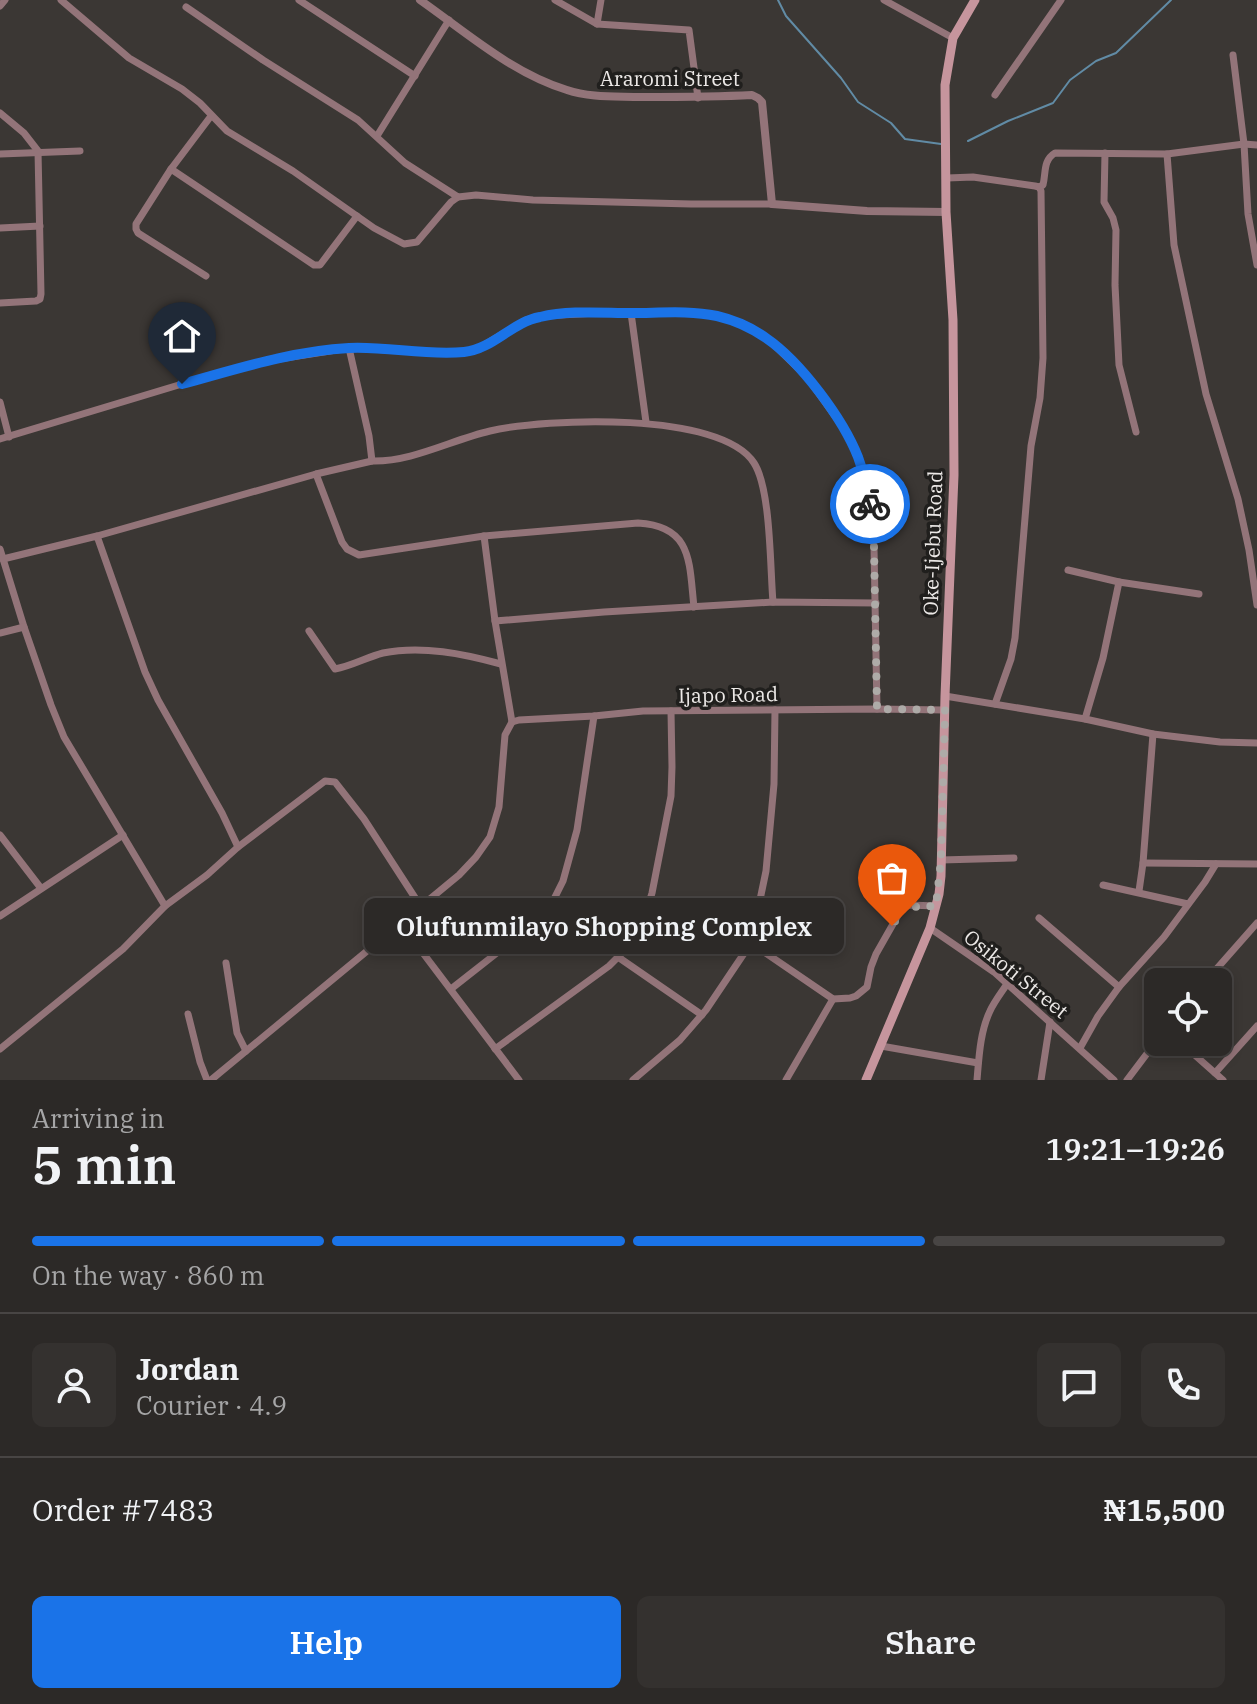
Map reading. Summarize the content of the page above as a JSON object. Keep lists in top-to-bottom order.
{
  "streets": {
    "main road": ["Oke-Ijebu Road"],
    "street": ["Araromi Street", "Ijapo Road", "Osikoti Street"]
  },
  "crossings": [
    ["Oke-Ijebu Road", "Ijapo Road"],
    ["Oke-Ijebu Road", "Osikoti Street"]
  ],
  "places": ["Olufunmilayo Shopping Complex"],
  "page": {
    "bubble": "Olufunmilayo Shopping Complex",
    "heading": ["5 min", "Arriving in", "19:21–19:26"],
    "panel": [
      "Jordan",
      "Courier · 4.9",
      "Order #7483",
      "₦15,500"
    ],
    "bar": "On the way · 860 m",
    "buttons": ["Help", "Share"]
  }
}
